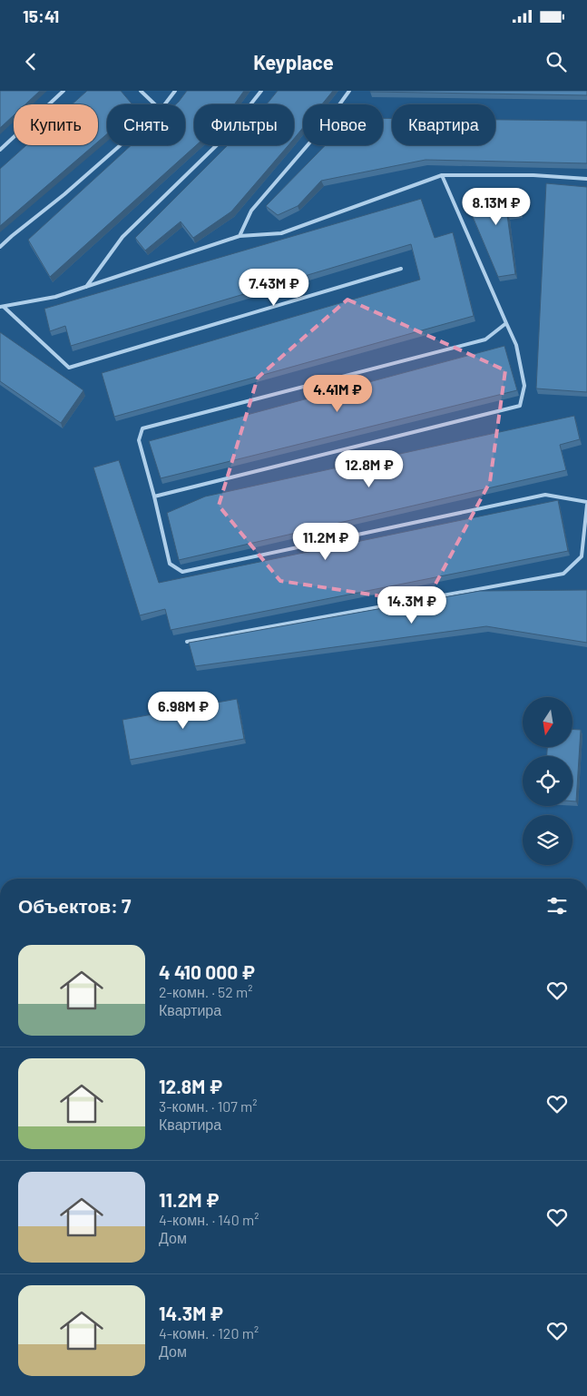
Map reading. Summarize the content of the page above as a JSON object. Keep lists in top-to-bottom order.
{
  "north": "bottom",
  "page": {
    "status": "15:41",
    "header": "Keyplace",
    "chip": [
      "Купить",
      "Снять",
      "Фильтры",
      "Новое",
      "Квартира"
    ],
    "price": [
      "8.13M ₽",
      "7.43M ₽",
      "4.41M ₽",
      "12.8M ₽",
      "11.2M ₽",
      "14.3M ₽",
      "6.98M ₽"
    ],
    "heading": "Объектов: 7",
    "list": [
      {
        "name": "4 410 000 ₽",
        "note": "2-комн. · 52 m² · Квартира"
      },
      {
        "name": "12.8M ₽",
        "note": "3-комн. · 107 m² · Квартира"
      },
      {
        "name": "11.2M ₽",
        "note": "4-комн. · 140 m² · Дом"
      },
      {
        "name": "14.3M ₽",
        "note": "4-комн. · 120 m² · Дом"
      }
    ]
  }
}
